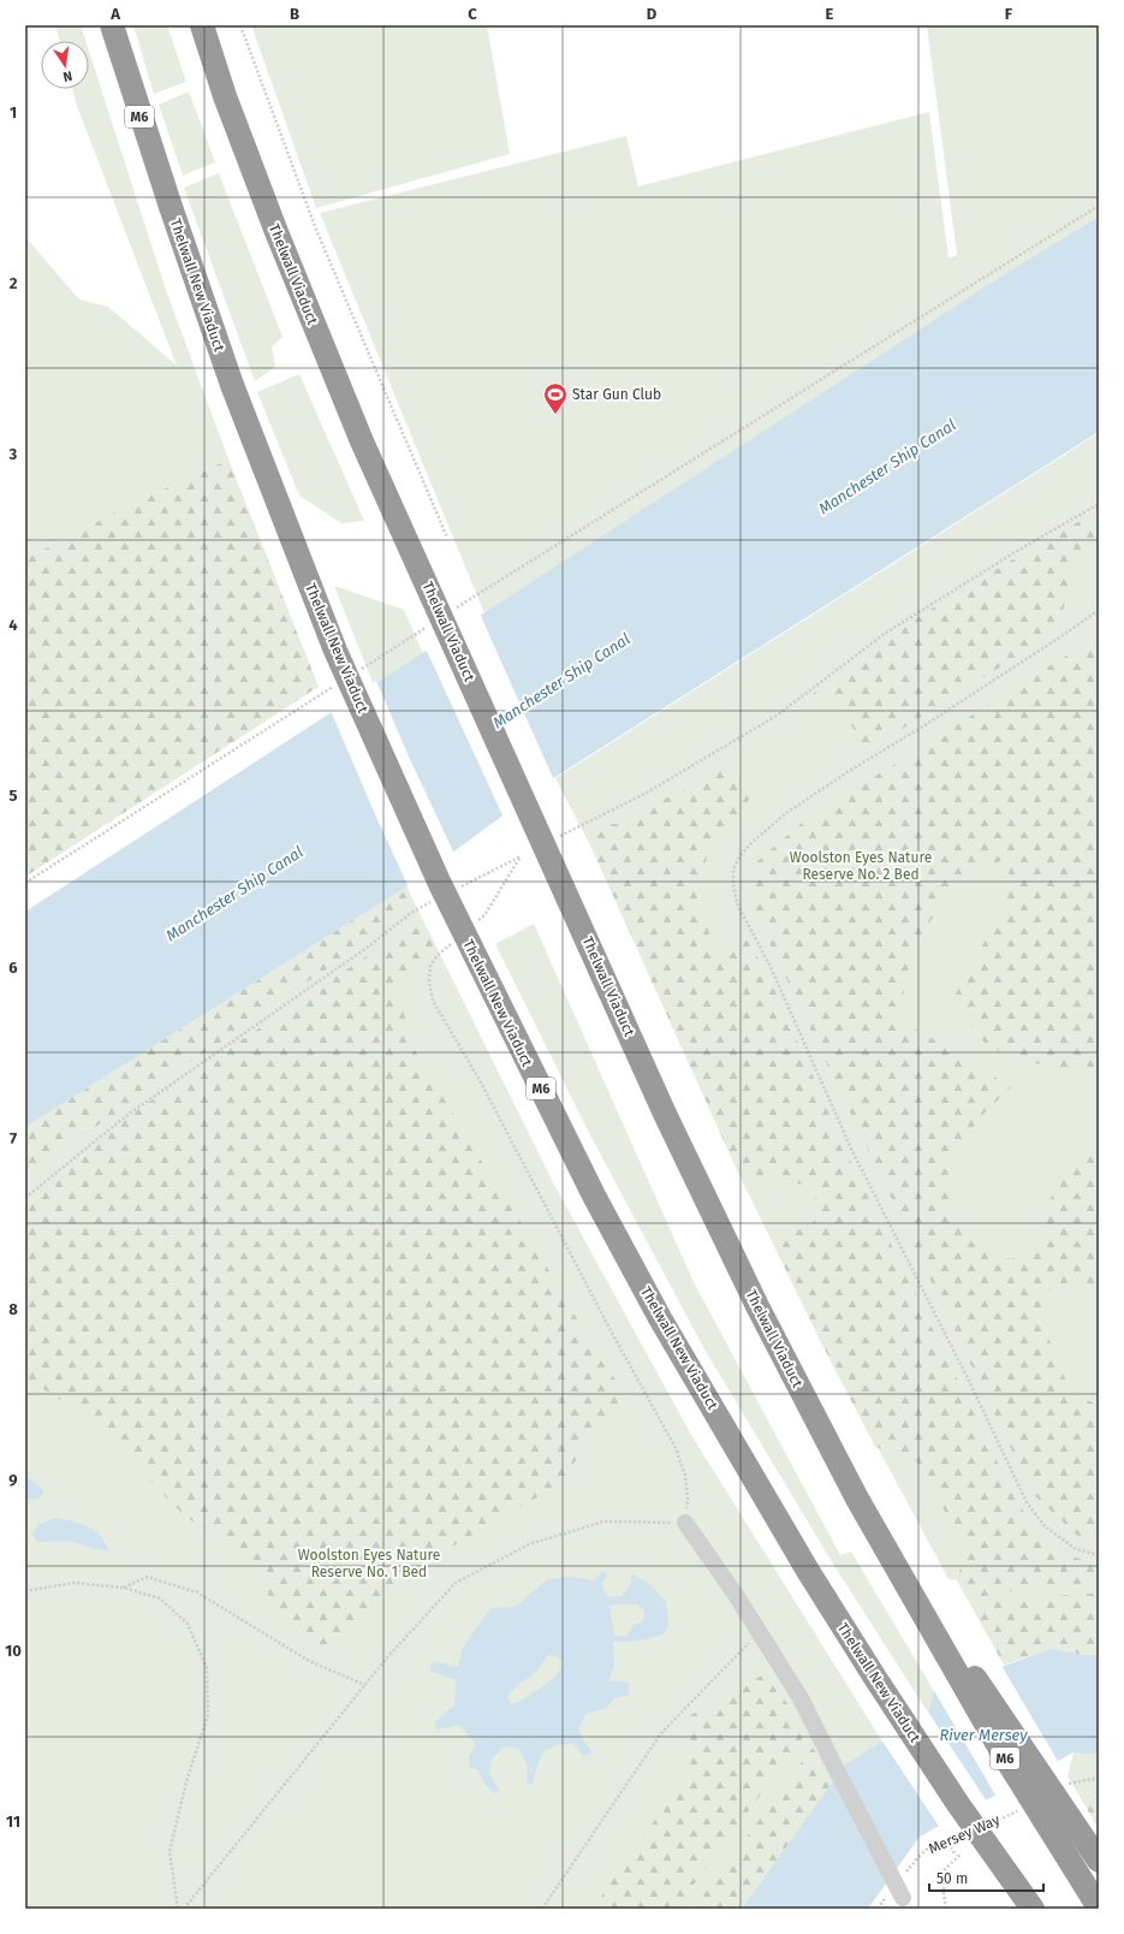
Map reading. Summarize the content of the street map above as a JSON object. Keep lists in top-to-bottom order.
{
  "streets": {
    "highway": ["M6", "Thelwall Viaduct", "Thelwall New Viaduct"],
    "path": ["Mersey Way"]
  },
  "crossings": [
    ["M6", "Thelwall Viaduct"]
  ],
  "water": ["Manchester Ship Canal", "River Mersey"],
  "parks": ["Woolston Eyes Nature Reserve No. 2 Bed", "Woolston Eyes Nature Reserve No. 1 Bed"],
  "places": {
    "sports": ["Star Gun Club"]
  },
  "scale_bar": "50 m",
  "north": "bottom",
  "grid": {
    "columns": [
      "A",
      "B",
      "C",
      "D",
      "E",
      "F"
    ],
    "rows": [
      "1",
      "2",
      "3",
      "4",
      "5",
      "6",
      "7",
      "8",
      "9",
      "10",
      "11"
    ]
  }
}
